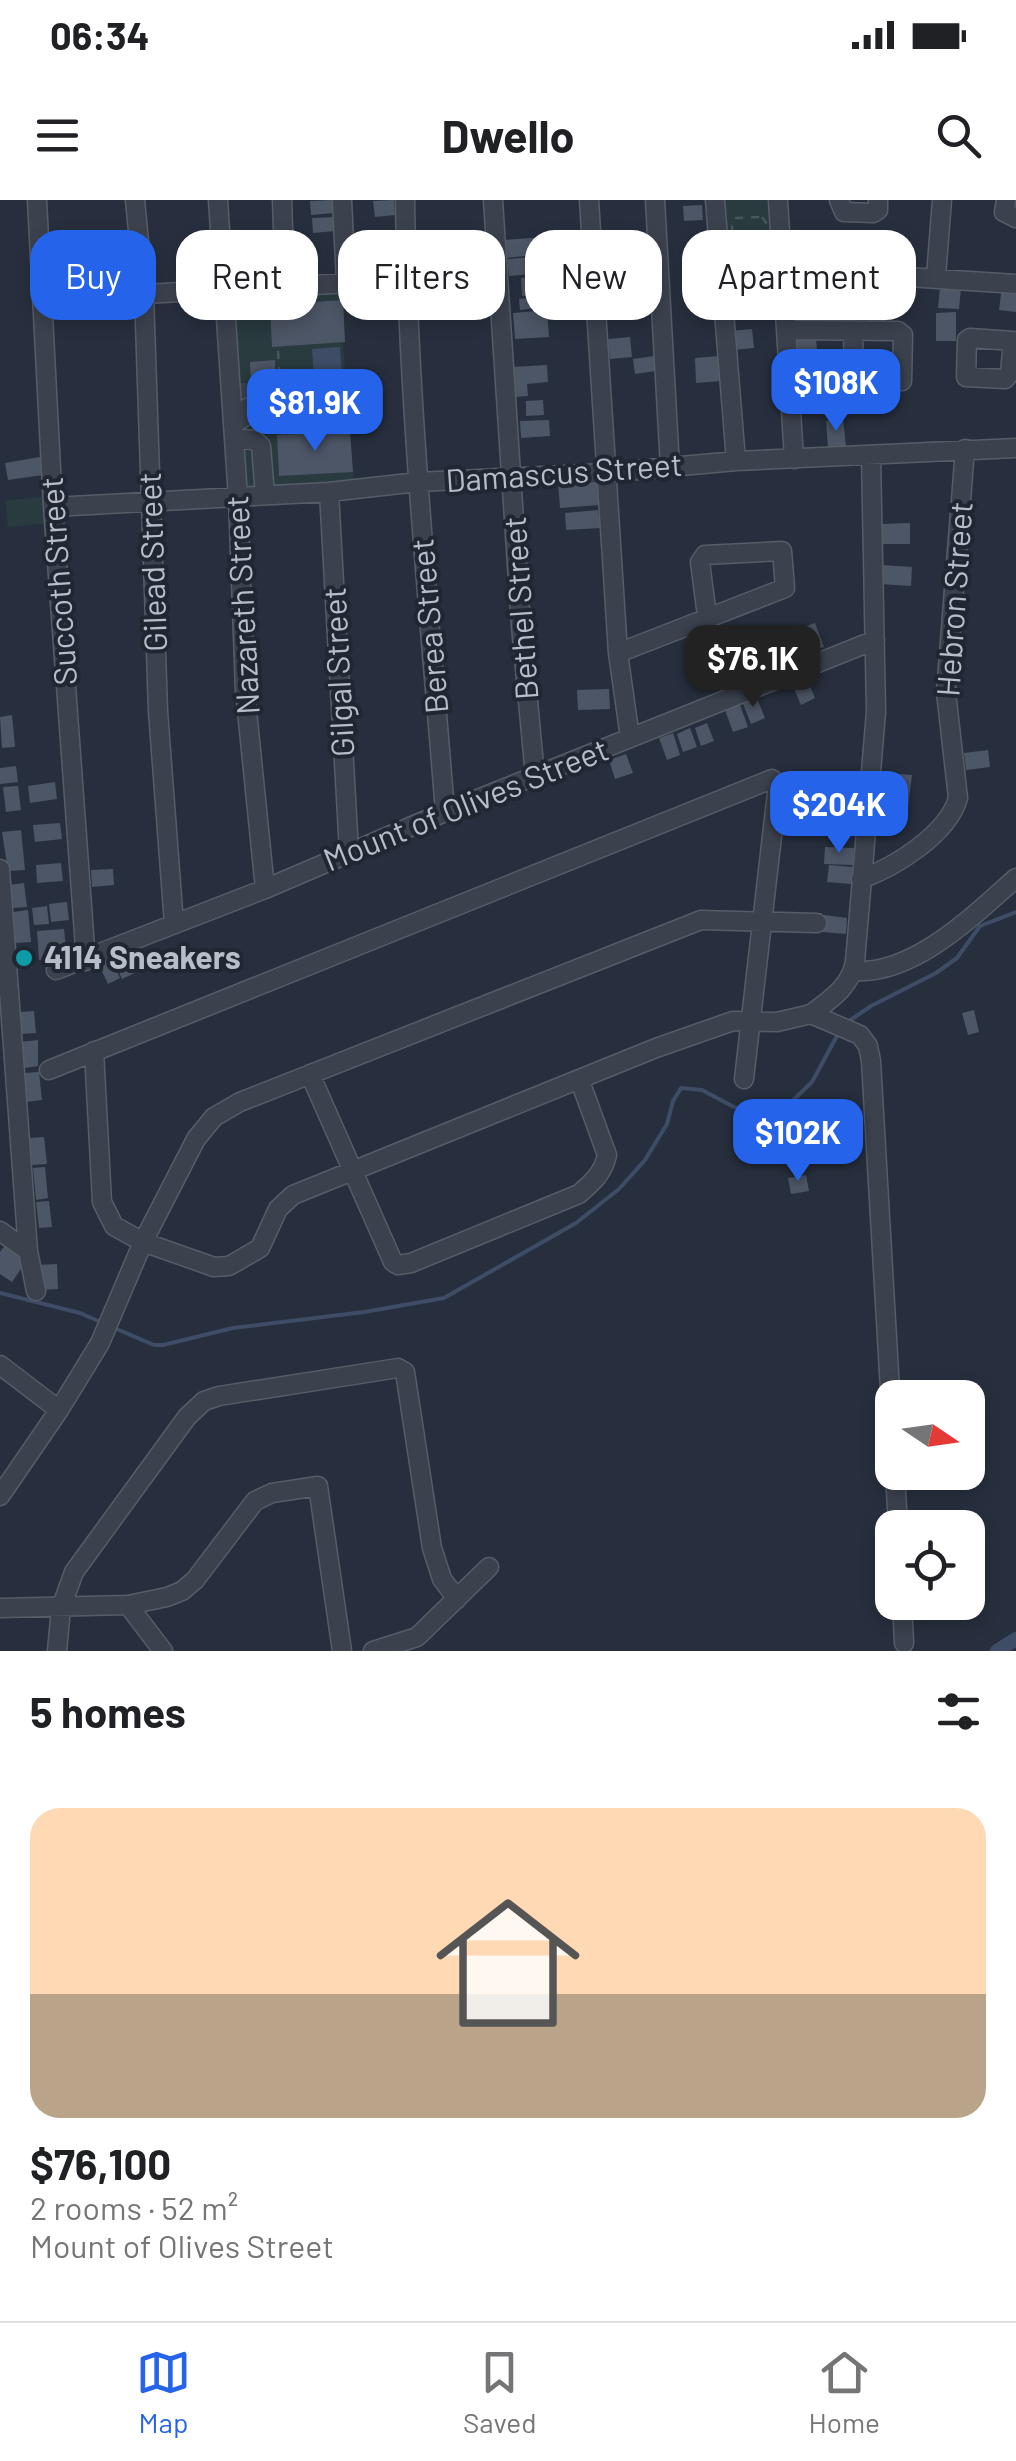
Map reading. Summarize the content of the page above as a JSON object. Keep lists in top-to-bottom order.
{
  "streets": {
    "street": [
      "Damascus Street",
      "Gilead Street",
      "Succoth Street",
      "Hebron Street",
      "Nazareth Street",
      "Bethel Street",
      "Berea Street",
      "Gilgal Street",
      "Mount of Olives Street"
    ]
  },
  "crossings": [
    ["Damascus Street", "Gilead Street"],
    ["Damascus Street", "Succoth Street"],
    ["Damascus Street", "Hebron Street"],
    ["Damascus Street", "Nazareth Street"],
    ["Damascus Street", "Bethel Street"],
    ["Damascus Street", "Berea Street"],
    ["Damascus Street", "Gilgal Street"],
    ["Gilead Street", "Mount of Olives Street"],
    ["Succoth Street", "Mount of Olives Street"],
    ["Nazareth Street", "Mount of Olives Street"],
    ["Bethel Street", "Mount of Olives Street"],
    ["Berea Street", "Mount of Olives Street"],
    ["Gilgal Street", "Mount of Olives Street"]
  ],
  "places": ["4114 Sneakers"],
  "north": "right",
  "page": {
    "status": "06:34",
    "header": "Dwello",
    "chip": [
      "Buy",
      "Rent",
      "Filters",
      "New",
      "Apartment"
    ],
    "price": [
      "$108K",
      "$81.9K",
      "$76.1K",
      "$204K",
      "$102K"
    ],
    "heading": "5 homes",
    "list": [
      {
        "name": "$76,100",
        "note": "2 rooms · 52 m² · Mount of Olives Street"
      }
    ],
    "tabs": ["Map", "Saved", "Home"]
  }
}
